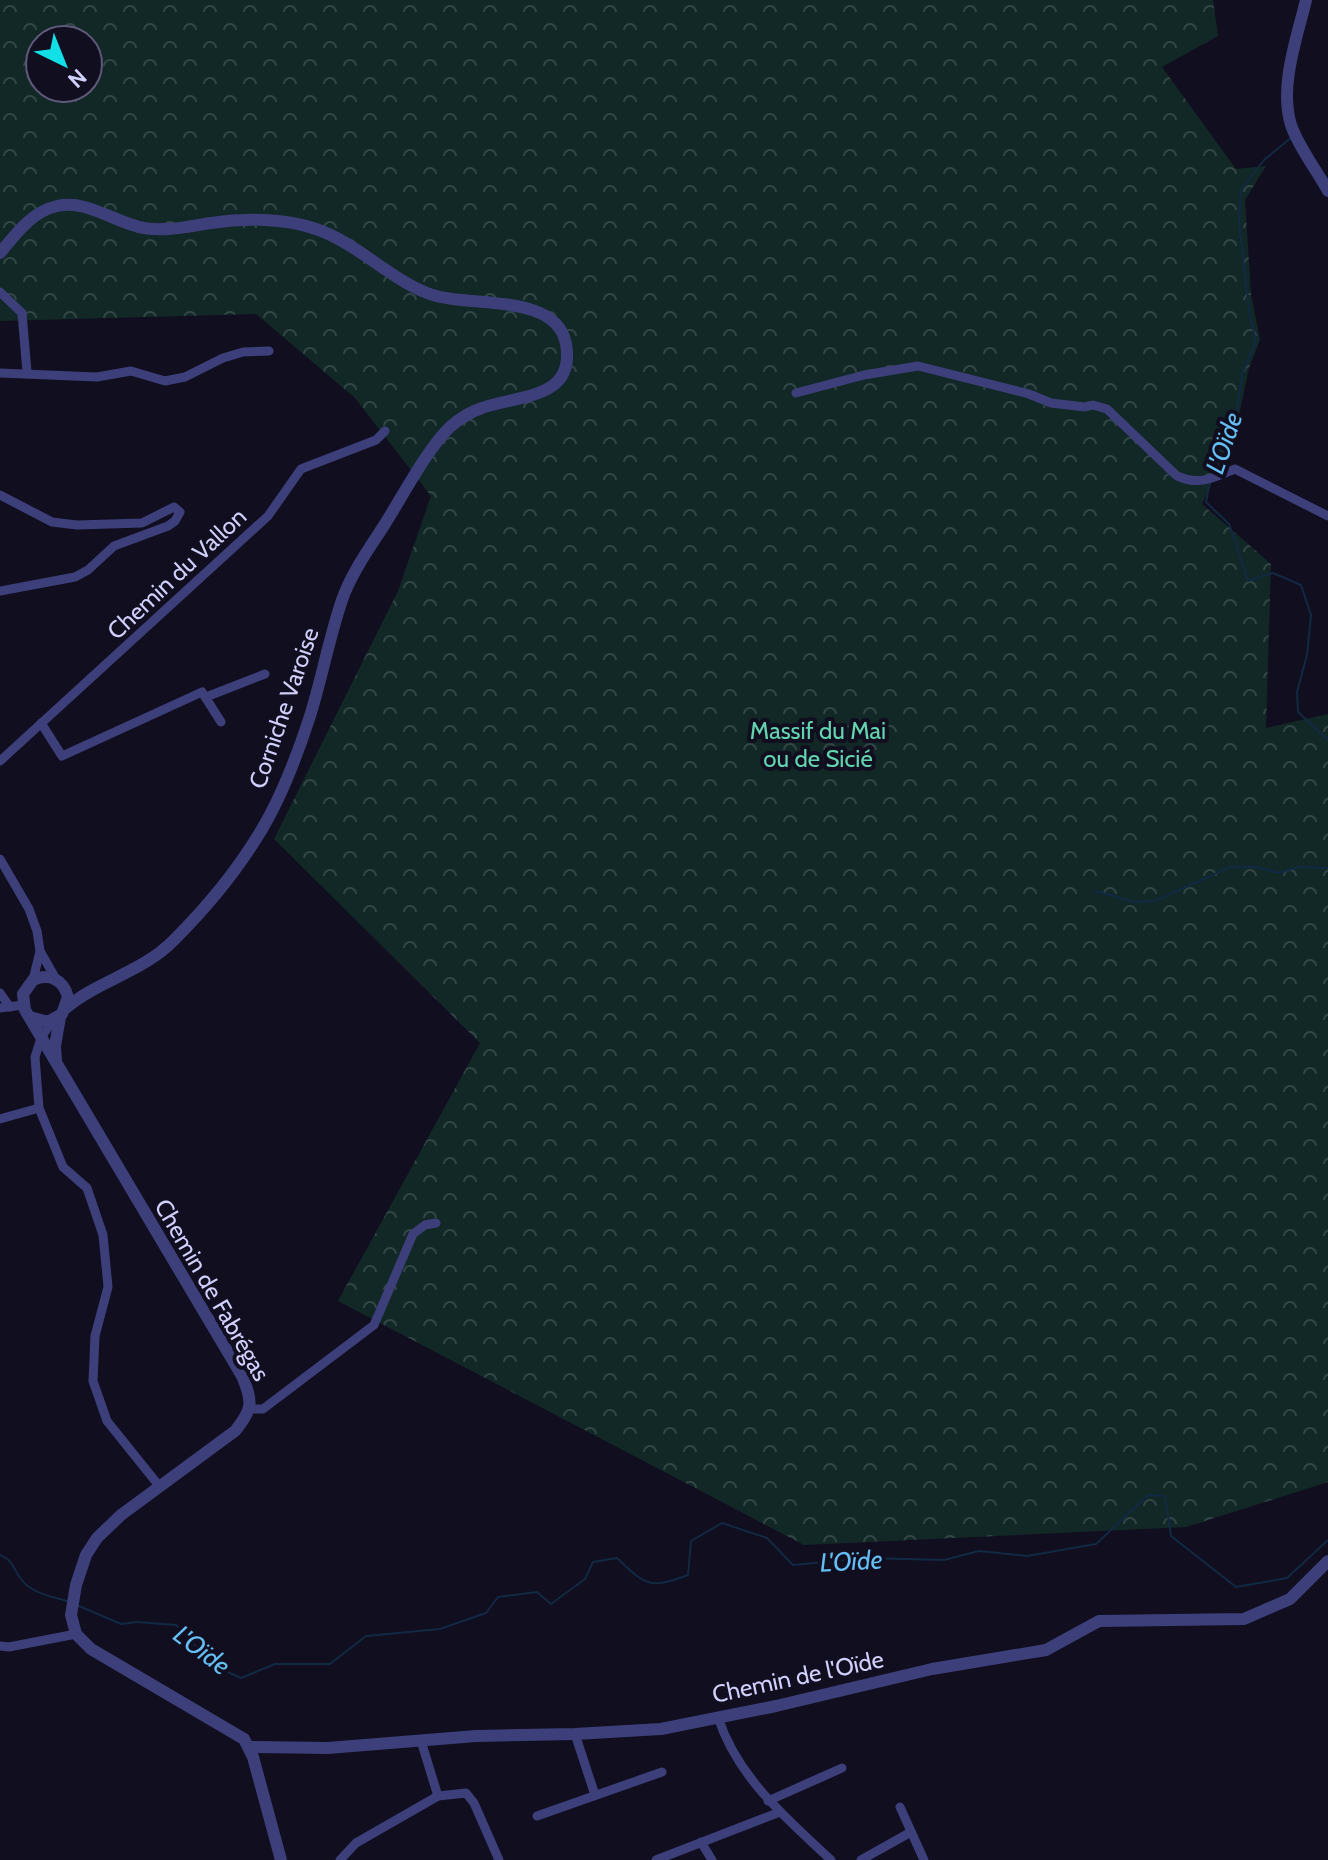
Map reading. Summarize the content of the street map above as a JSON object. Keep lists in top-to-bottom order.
{
  "streets": {
    "street": [
      "Chemin du Vallon",
      "Corniche Varoise",
      "Chemin de Fabrégas",
      "Chemin de l'Oïde"
    ]
  },
  "crossings": [
    ["Corniche Varoise", "Chemin de Fabrégas"]
  ],
  "water": ["L'Oïde"],
  "parks": ["Massif du Mai ou de Sicié"],
  "north": "bottom right"
}
